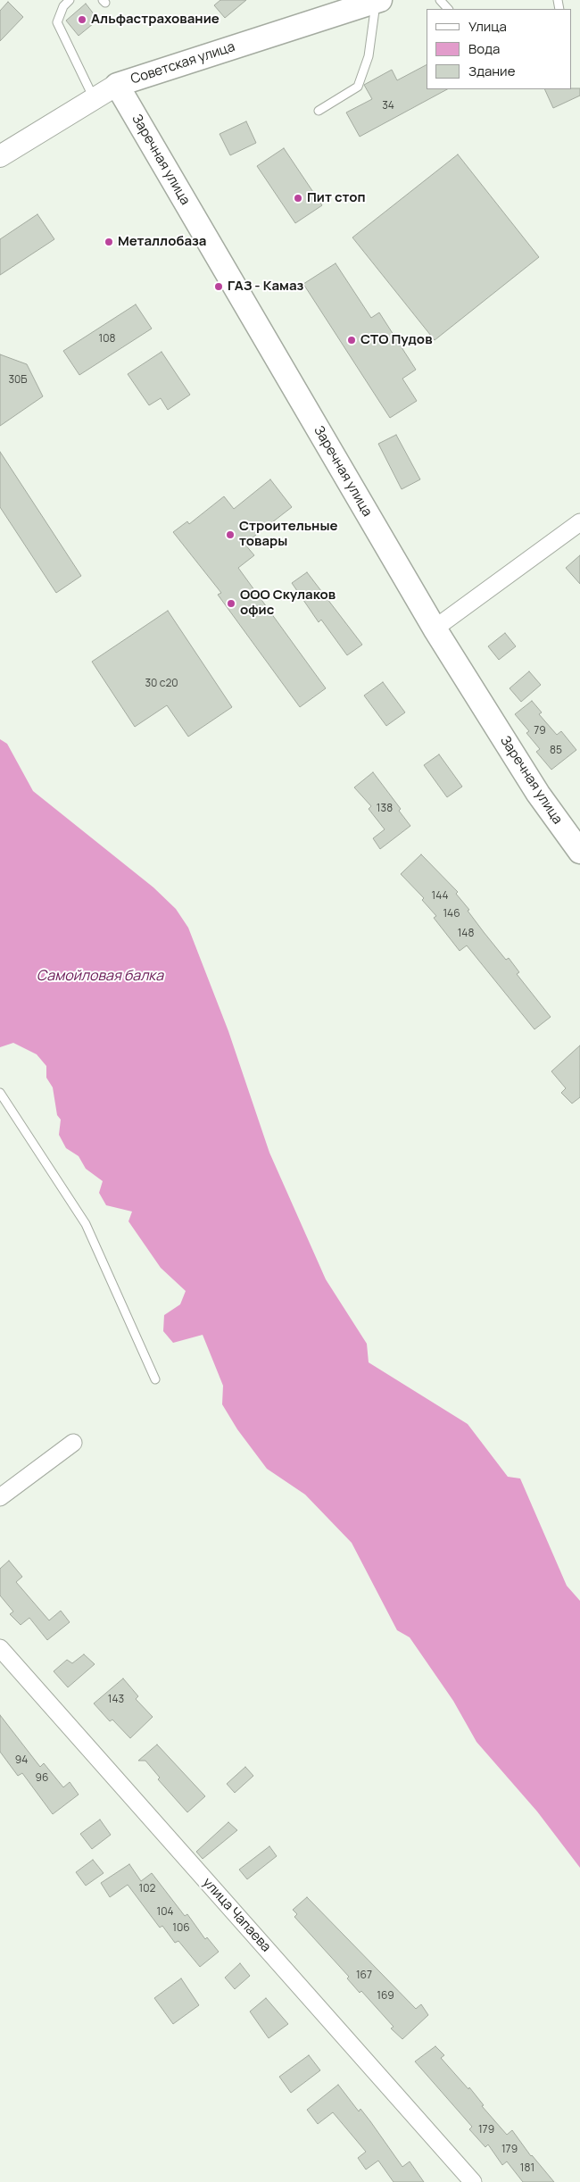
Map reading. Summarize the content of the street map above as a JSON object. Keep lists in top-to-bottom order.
{
  "streets": {
    "main road": ["Советская улица", "Заречная улица"],
    "street": ["улица Чапаева"]
  },
  "crossings": [
    ["Советская улица", "Заречная улица"]
  ],
  "water": ["Самойловая балка"],
  "places": [
    "Альфастрахование",
    "Пит стоп",
    "Металлобаза",
    "ГАЗ - Камаз",
    "СТО Пудов",
    "Строительные товары",
    "ООО Скулаков офис"
  ],
  "house_numbers": [
    "34",
    "108",
    "30Б",
    "30 с20",
    "79",
    "85",
    "138",
    "144",
    "146",
    "148",
    "143",
    "94",
    "96",
    "102",
    "104",
    "106",
    "167",
    "169",
    "179",
    "179",
    "181"
  ],
  "legend": ["Улица", "Вода", "Здание"]
}
